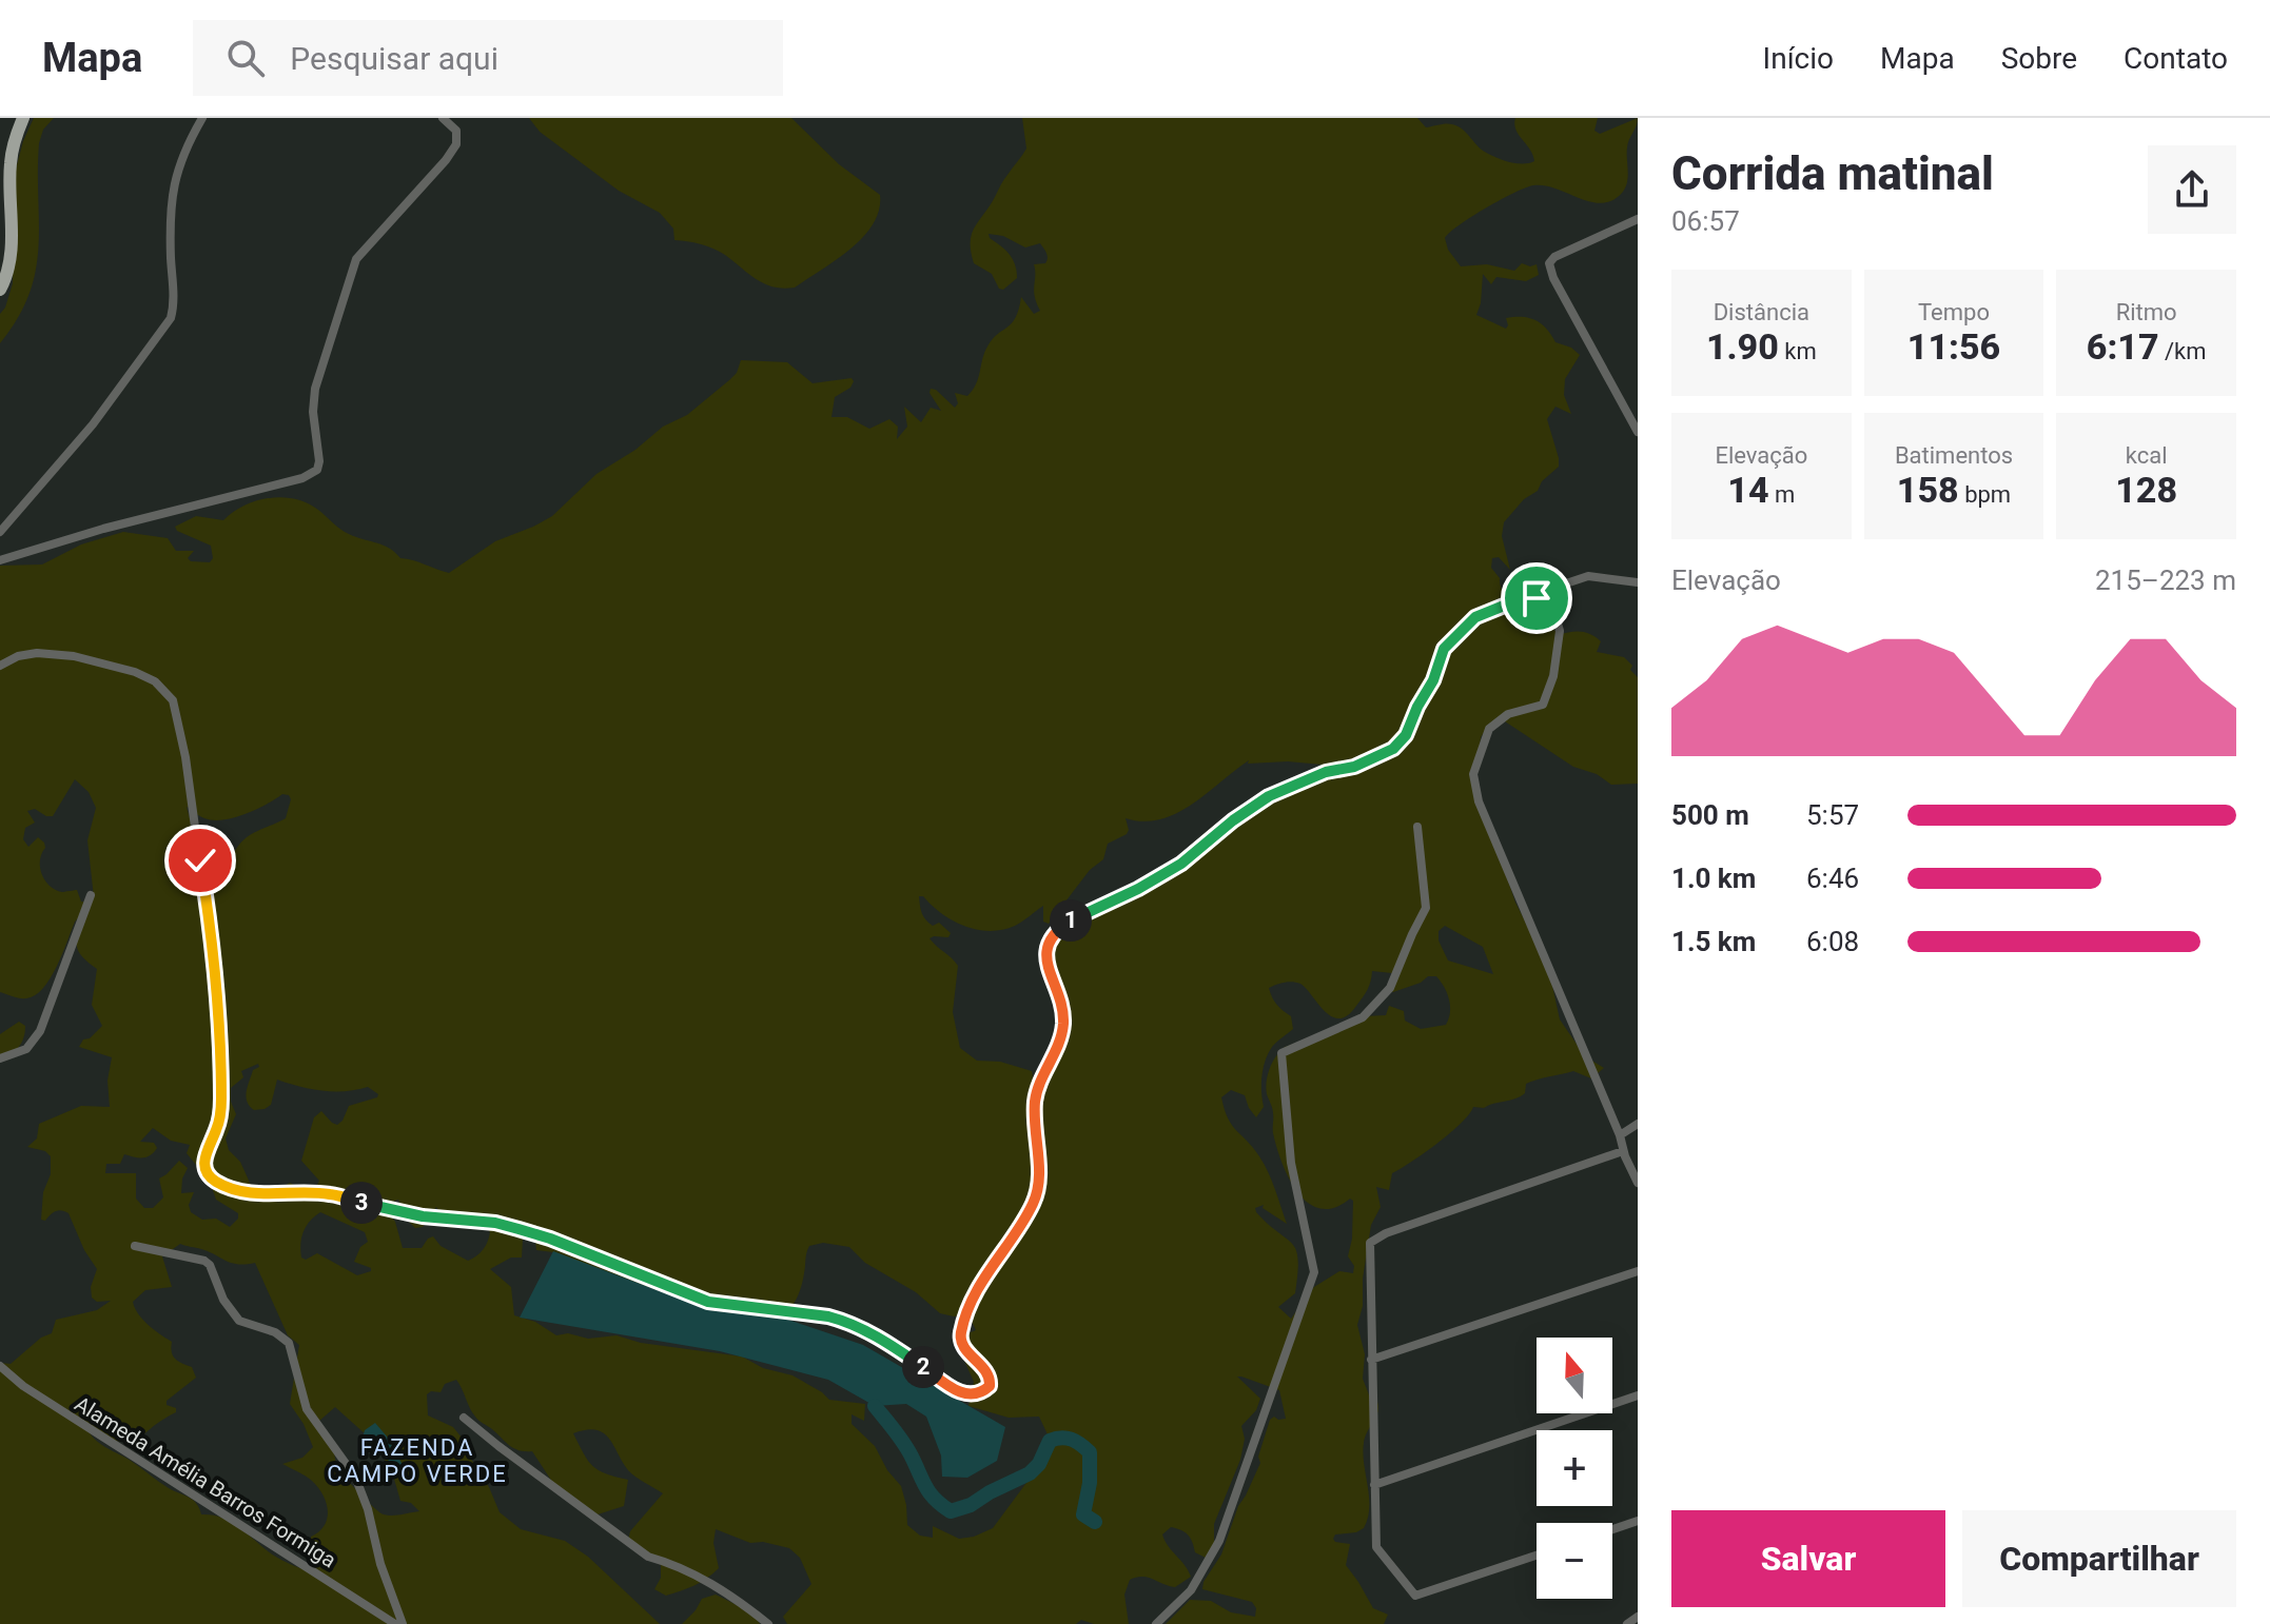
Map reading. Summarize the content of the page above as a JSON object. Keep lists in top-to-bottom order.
{
  "streets": {
    "street": ["Alameda Amélia Barros Formiga"]
  },
  "districts": ["FAZENDA CAMPO VERDE"],
  "north": "top",
  "page": {
    "header": "Mapa",
    "search": "Pesquisar aqui",
    "nav": [
      "Início",
      "Mapa",
      "Sobre",
      "Contato"
    ],
    "heading": ["Corrida matinal", "06:57"],
    "stats": [
      ["Distância", "1.90 km"],
      ["Tempo", "11:56"],
      ["Ritmo", "6:17 /km"],
      ["Elevação", "14 m"],
      ["Batimentos", "158 bpm"],
      ["kcal", "128"]
    ],
    "chart": ["Elevação", "215–223 m"],
    "list": [
      {
        "name": "500 m",
        "note": "5:57"
      },
      {
        "name": "1.0 km",
        "note": "6:46"
      },
      {
        "name": "1.5 km",
        "note": "6:08"
      }
    ],
    "pins": ["1", "3", "2"],
    "map_buttons": ["+", "−"],
    "buttons": ["Salvar", "Compartilhar"]
  }
}
